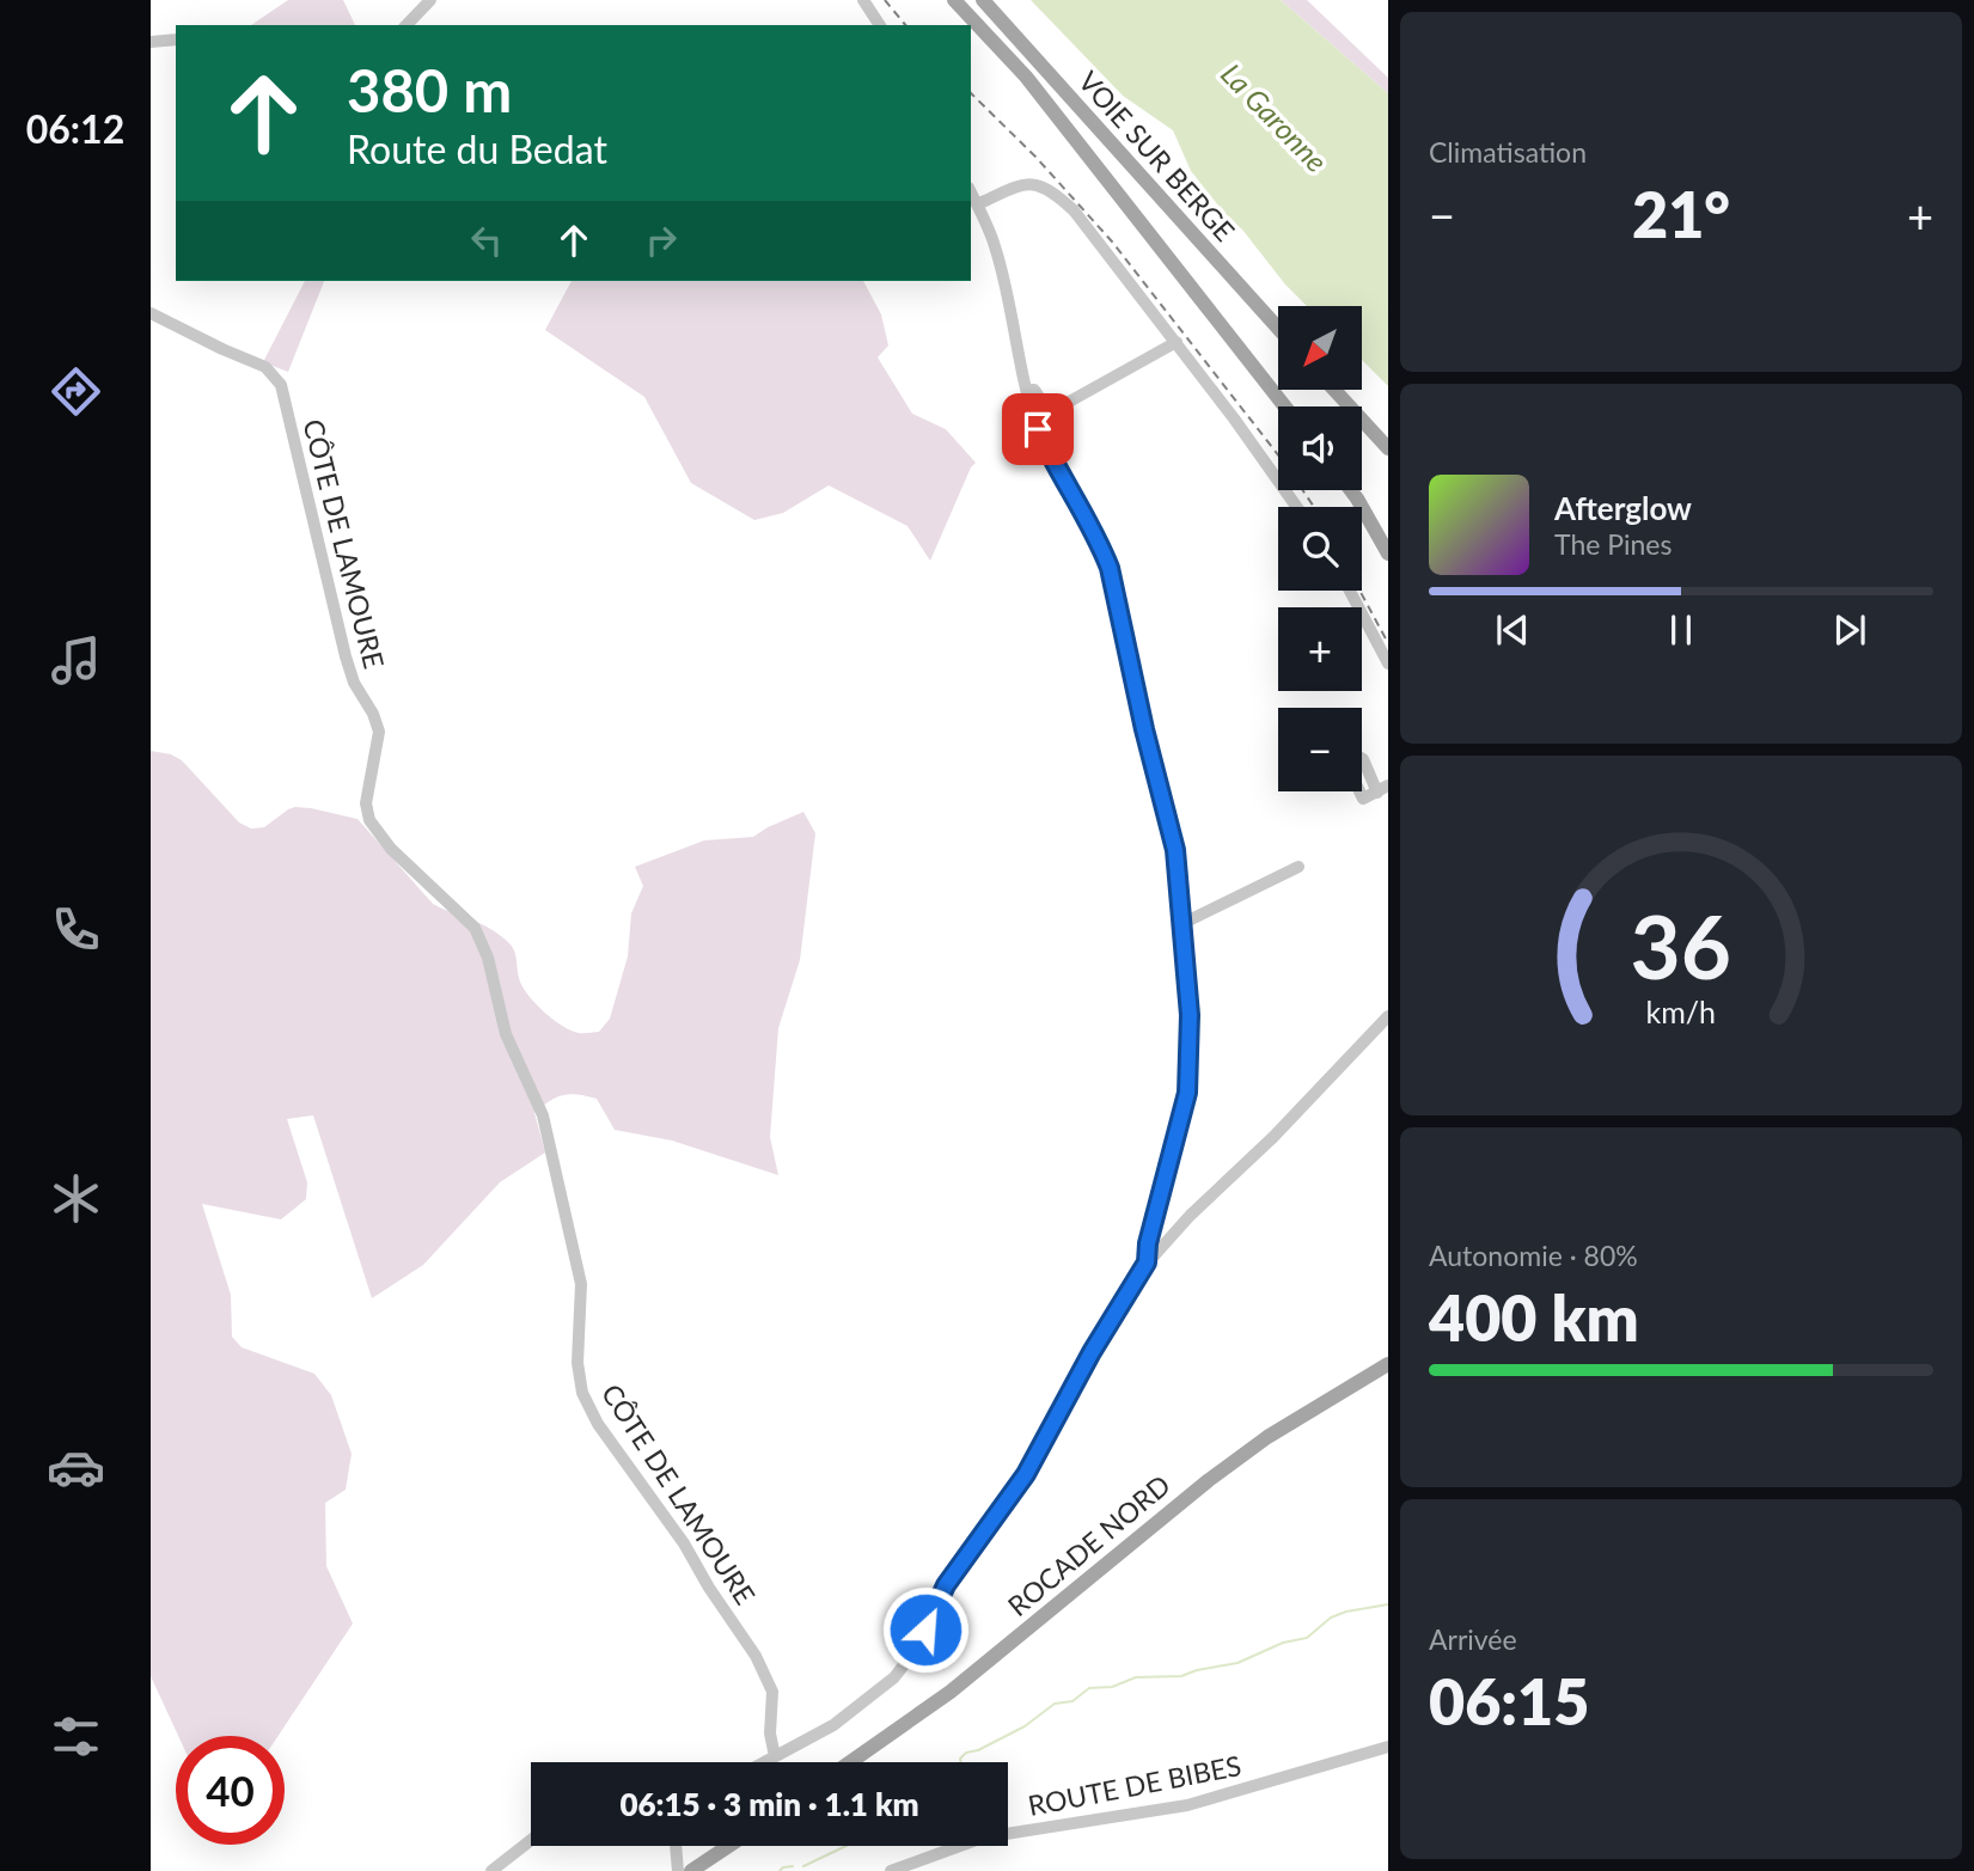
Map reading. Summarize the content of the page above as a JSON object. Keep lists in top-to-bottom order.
{
  "streets": {
    "main road": ["VOIE SUR BERGE", "ROCADE NORD"],
    "street": ["CÔTE DE LAMOURE", "ROUTE DE BIBES"]
  },
  "water": ["La Garonne"],
  "north": "bottom left",
  "page": {
    "tabs": "06:12",
    "tile": [
      "Climatisation",
      ["Autonomie · 80%", "400 km"],
      ["Arrivée", "06:15"]
    ],
    "turn": ["380 m", "Route du Bedat"],
    "heat": ["−", "21°", "+"],
    "map_buttons": ["+", "−"],
    "song": ["Afterglow", "The Pines"],
    "limit": "40",
    "trip": "06:15 · 3 min · 1.1 km",
    "gauge": ["36", "km/h"]
  }
}
